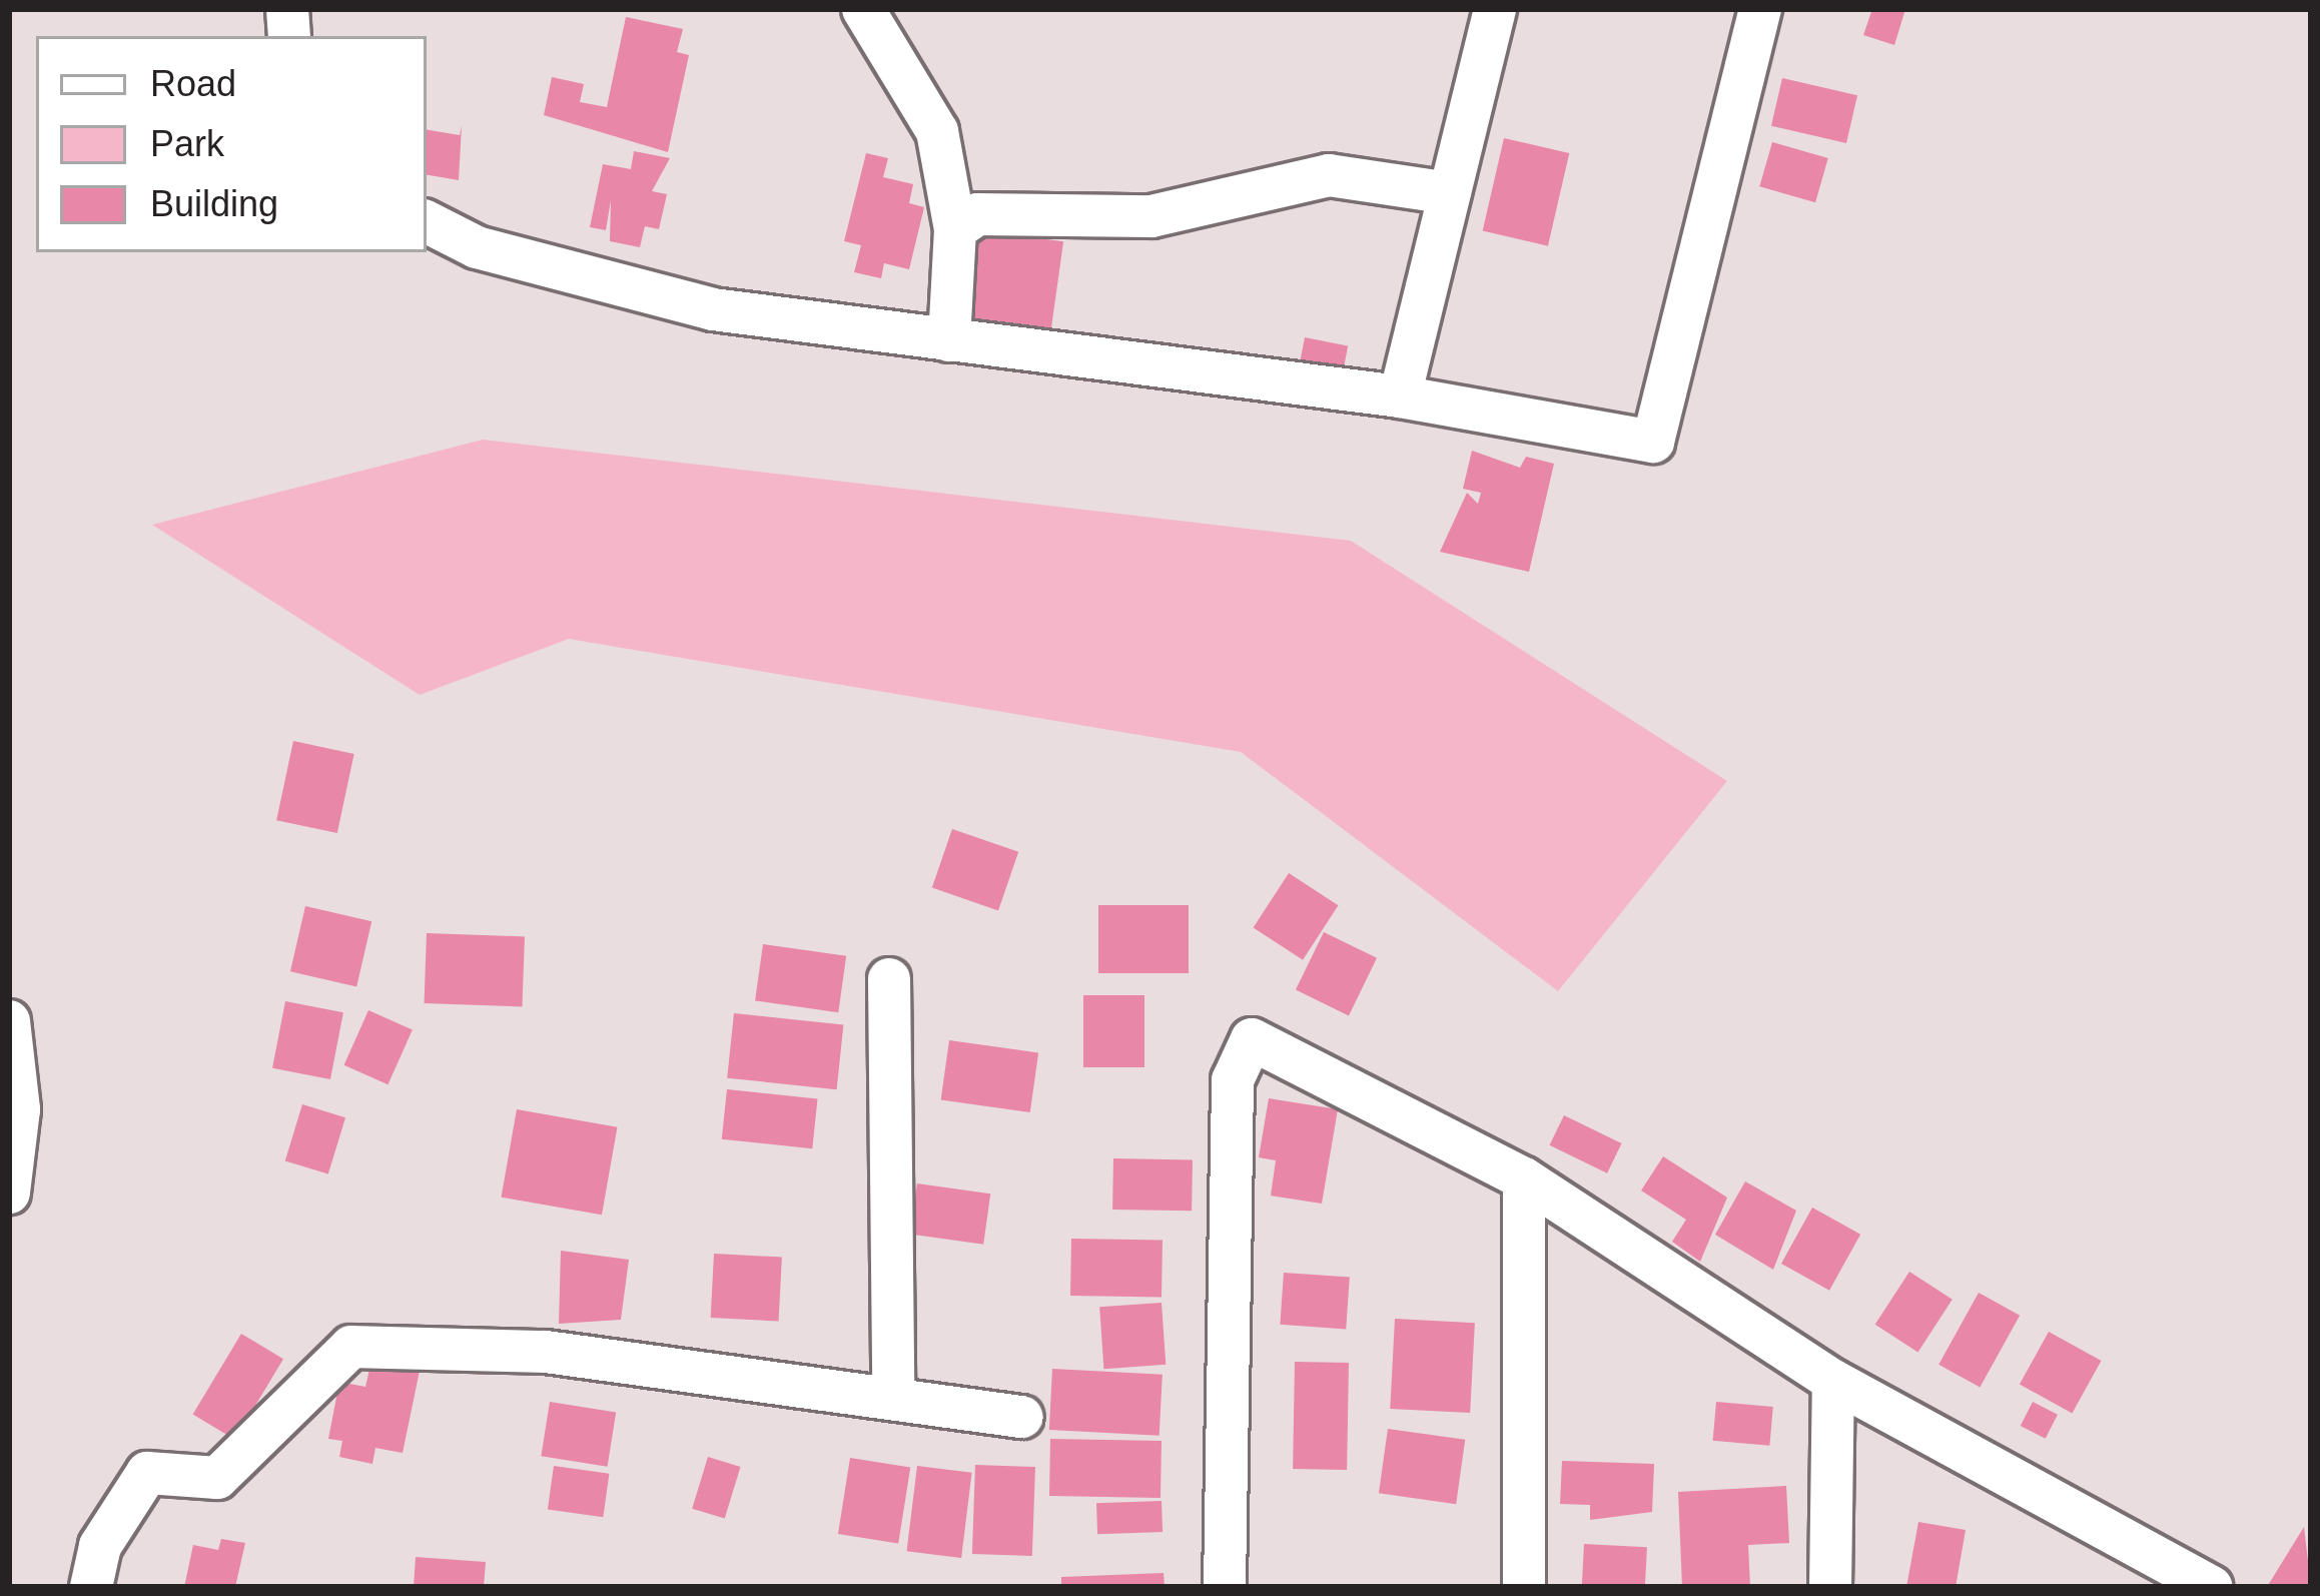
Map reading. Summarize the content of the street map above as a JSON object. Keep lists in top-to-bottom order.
{
  "legend": ["Road", "Park", "Building"]
}
